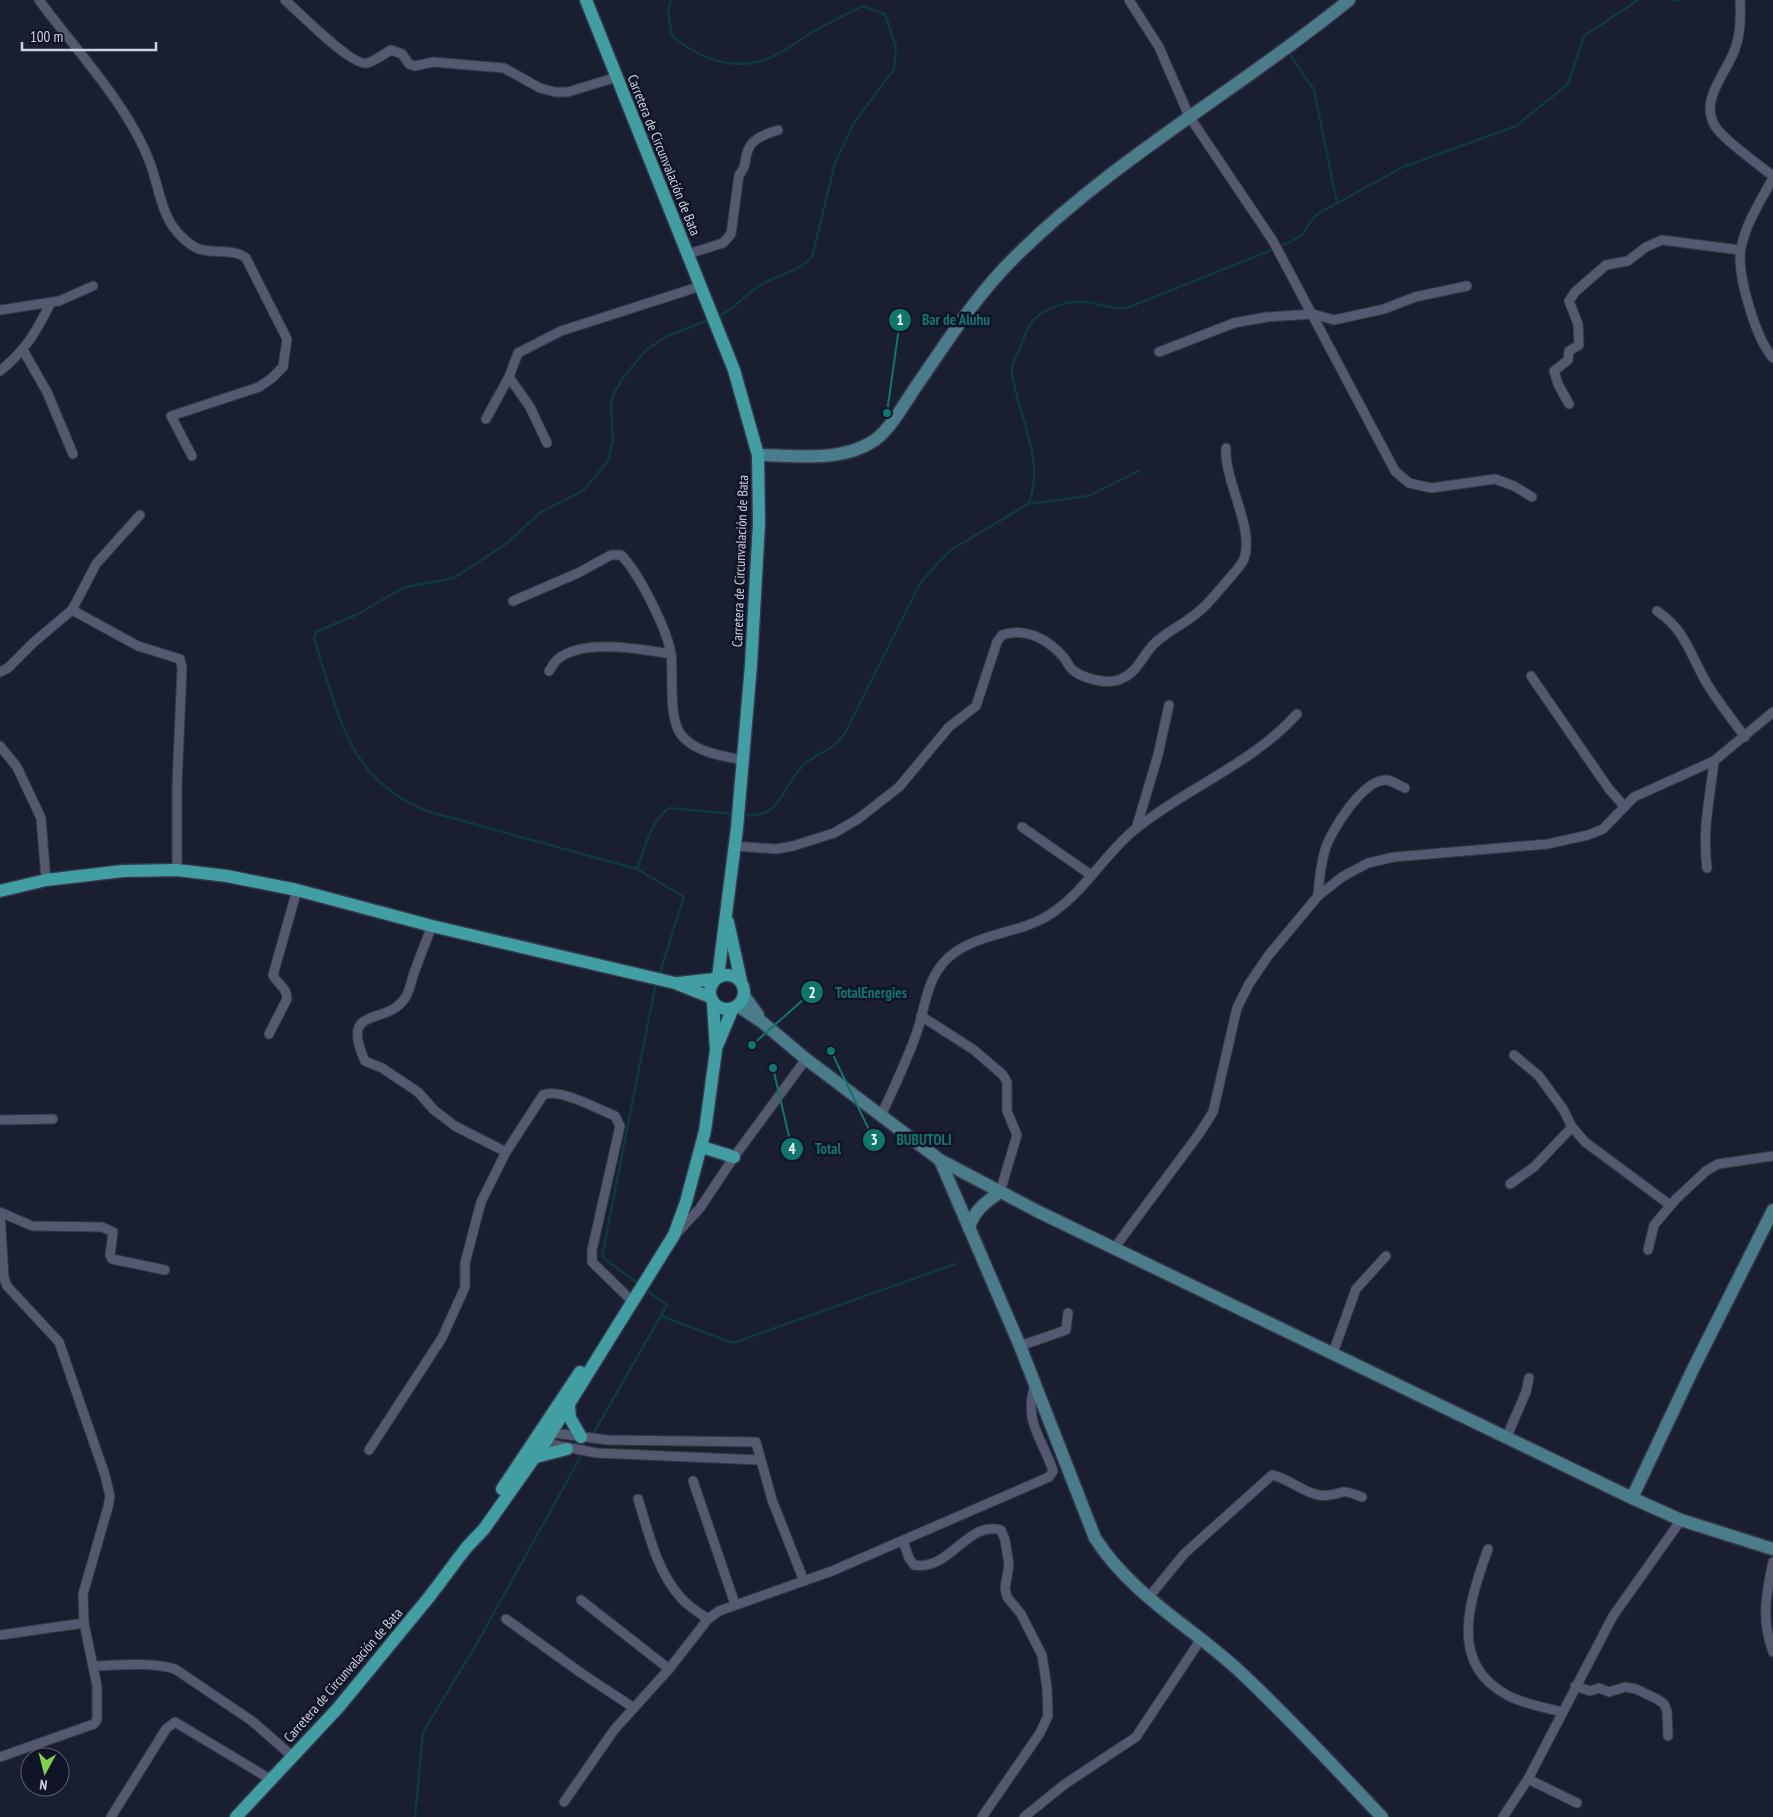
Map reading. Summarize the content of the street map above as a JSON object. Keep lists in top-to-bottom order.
{
  "streets": {
    "main road": ["Carretera de Circunvalación de Bata"]
  },
  "places": [
    "Bar de Aluhu",
    "TotalEnergies",
    "BUBUTOLI",
    "Total"
  ],
  "scale_bar": "100 m",
  "north": "bottom"
}
